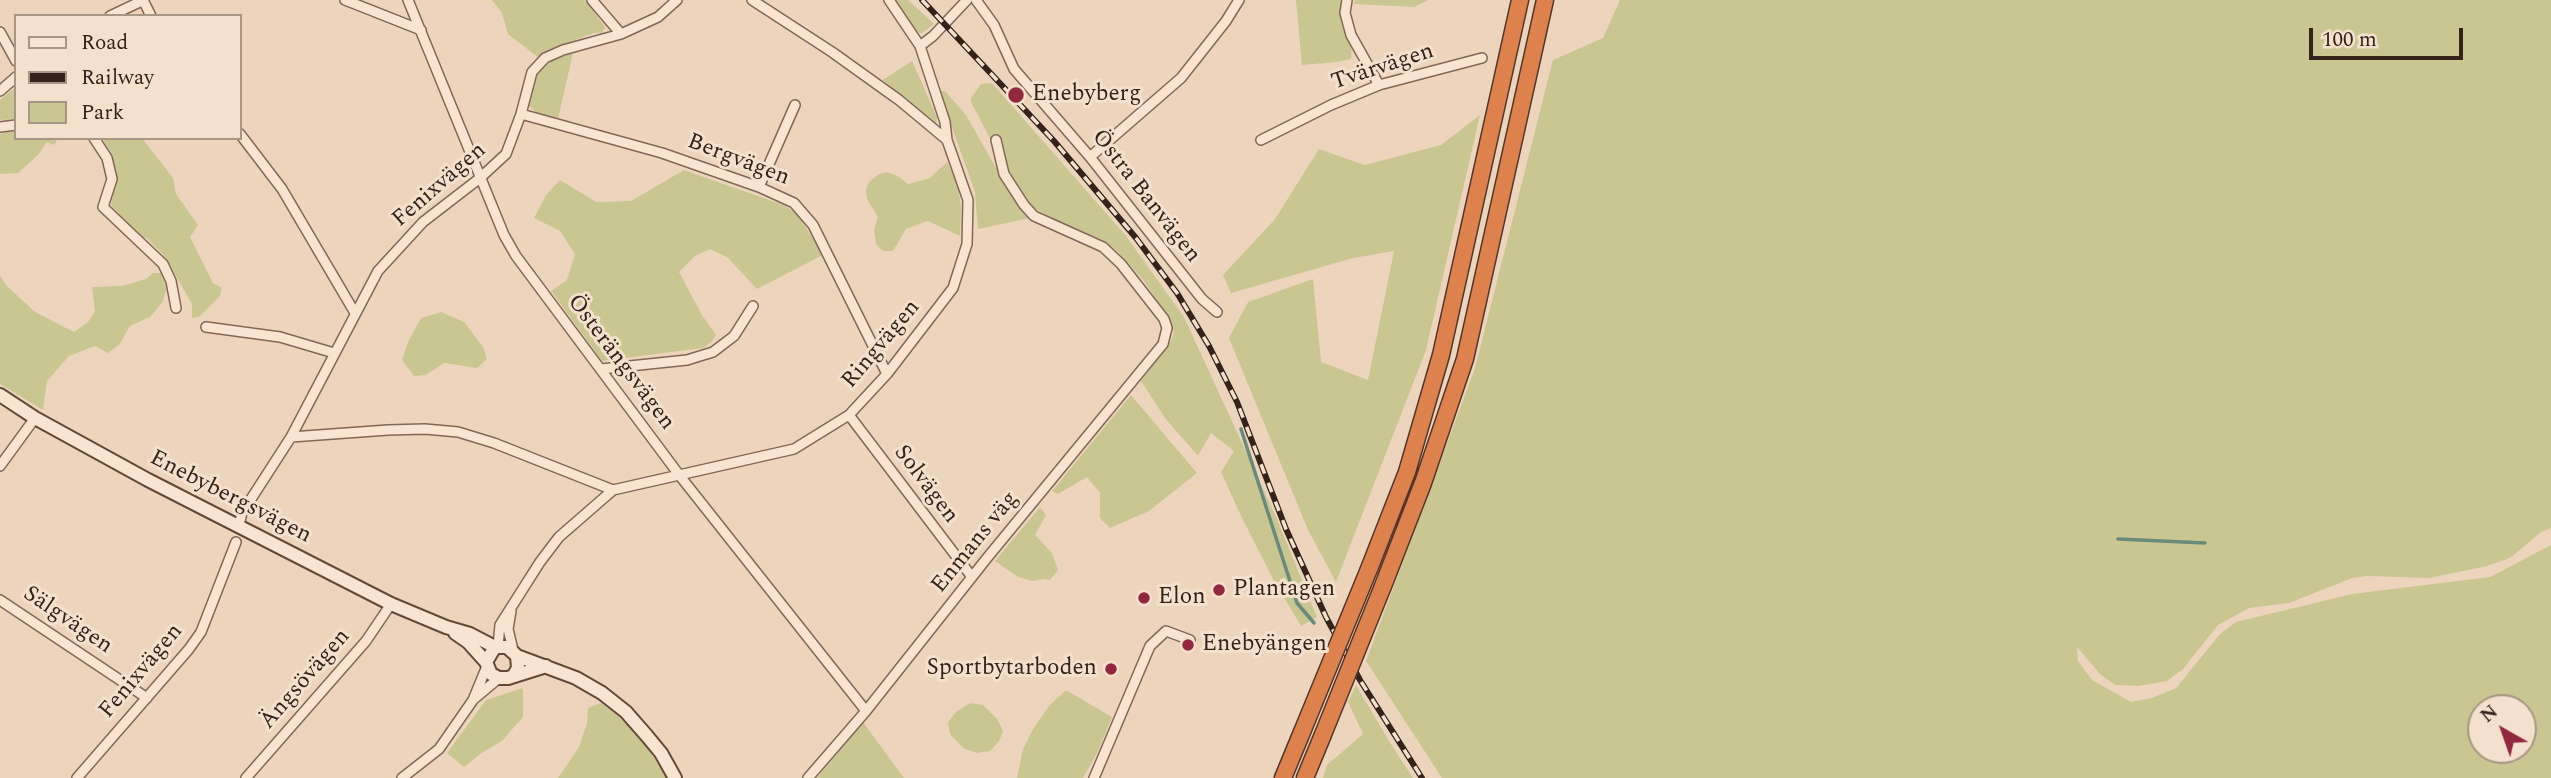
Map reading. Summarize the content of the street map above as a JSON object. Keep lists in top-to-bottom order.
{
  "streets": {
    "main road": ["Enebybergsvägen"],
    "street": [
      "Tvärvägen",
      "Bergvägen",
      "Fenixvägen",
      "Östra Banvägen",
      "Ringvägen",
      "Österängsvägen",
      "Solvägen",
      "Enmans väg",
      "Sälgvägen",
      "Ängsövägen"
    ]
  },
  "crossings": [
    ["Bergvägen", "Fenixvägen"],
    ["Bergvägen", "Ringvägen"],
    ["Fenixvägen", "Österängsvägen"],
    ["Fenixvägen", "Enebybergsvägen"],
    ["Fenixvägen", "Sälgvägen"],
    ["Ringvägen", "Österängsvägen"],
    ["Ringvägen", "Solvägen"],
    ["Ringvägen", "Enebybergsvägen"],
    ["Österängsvägen", "Enmans väg"],
    ["Solvägen", "Enmans väg"],
    ["Enebybergsvägen", "Ängsövägen"]
  ],
  "places": [
    "Enebyberg",
    "Plantagen",
    "Elon",
    "Enebyängen",
    "Sportbytarboden"
  ],
  "legend": ["Road", "Railway", "Park"],
  "scale_bar": "100 m",
  "north": "top left"
}
